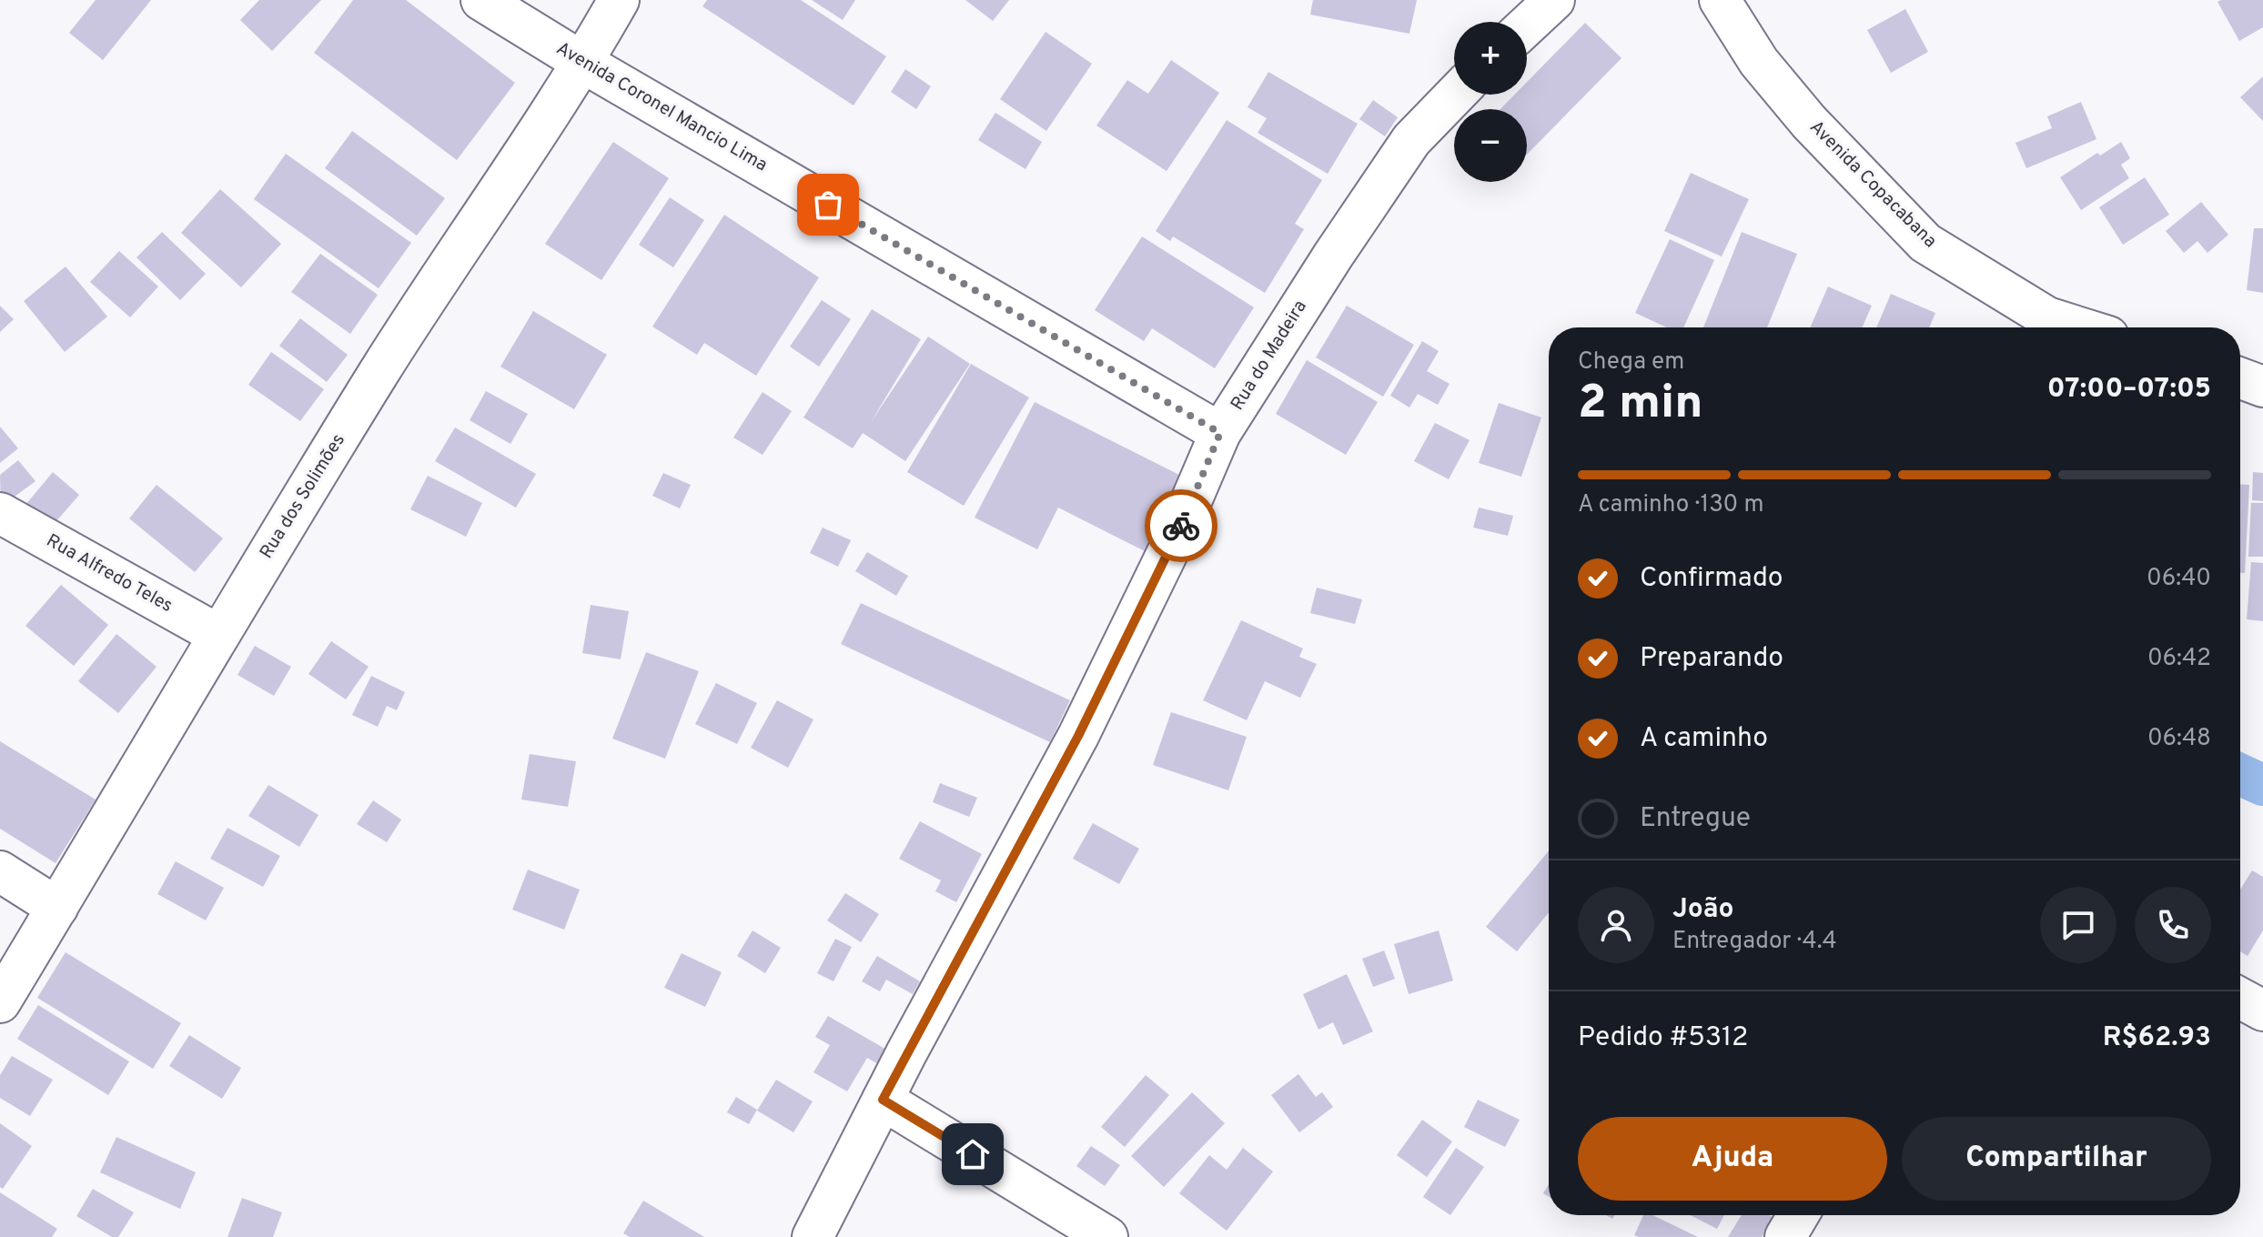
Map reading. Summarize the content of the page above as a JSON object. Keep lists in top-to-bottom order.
{
  "streets": {
    "street": [
      "Avenida Coronel Mancio Lima",
      "Avenida Copacabana",
      "Rua do Madeira",
      "Rua dos Solimões",
      "Rua Alfredo Teles"
    ]
  },
  "crossings": [
    ["Avenida Coronel Mancio Lima", "Rua do Madeira"],
    ["Avenida Coronel Mancio Lima", "Rua dos Solimões"],
    ["Rua dos Solimões", "Rua Alfredo Teles"]
  ],
  "page": {
    "map_buttons": ["+", "−"],
    "heading": ["2 min", "Chega em", "07:00–07:05"],
    "panel": [
      "João",
      "Entregador · 4.4",
      "Pedido #5312",
      "R$62.93"
    ],
    "bar": "A caminho · 130 m",
    "list": [
      ["Confirmado", "06:40"],
      ["Preparando", "06:42"],
      ["A caminho", "06:48"],
      "Entregue"
    ],
    "buttons": ["Ajuda", "Compartilhar"]
  }
}
